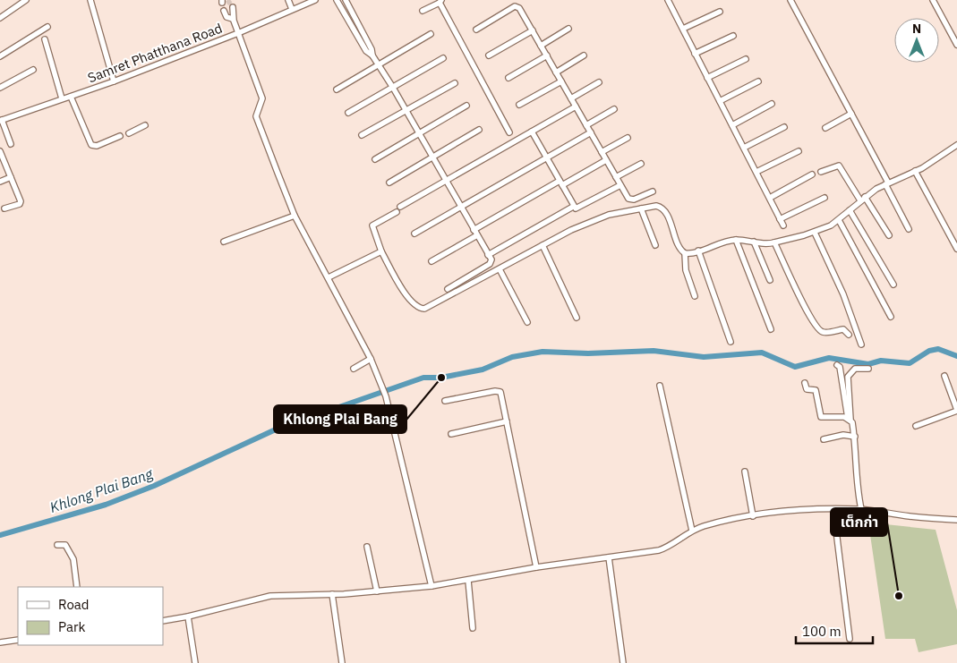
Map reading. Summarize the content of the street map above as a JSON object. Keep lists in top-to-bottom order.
{
  "streets": {
    "street": ["Samret Phatthana Road"]
  },
  "water": ["Khlong Plai Bang"],
  "places": ["Khlong Plai Bang", "เต็กก่า"],
  "legend": ["Road", "Park"],
  "scale_bar": "100 m",
  "north": "top"
}
